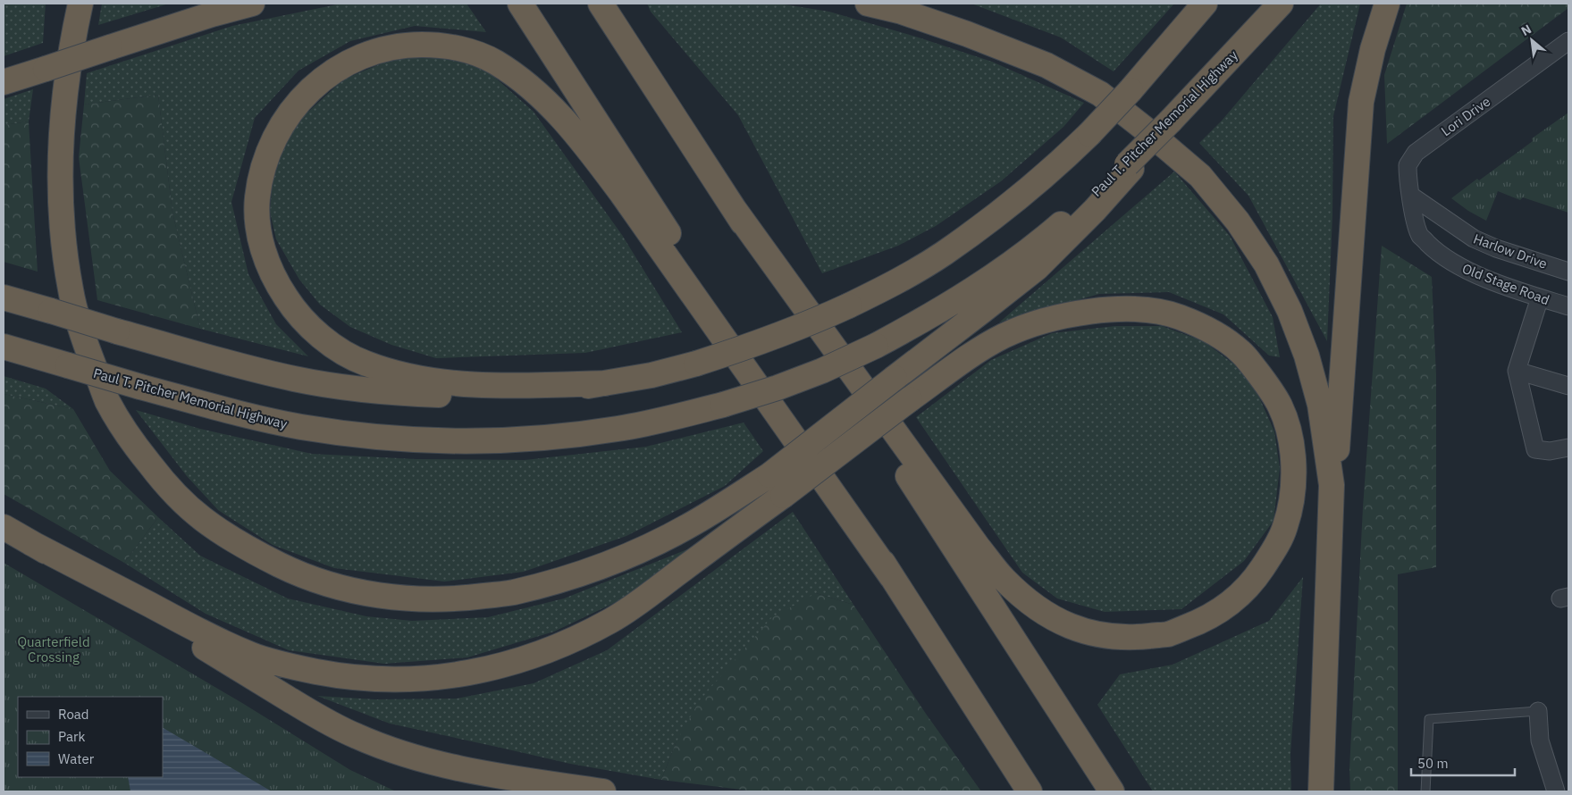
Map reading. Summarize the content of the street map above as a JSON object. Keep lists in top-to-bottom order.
{
  "streets": {
    "highway": ["Paul T. Pitcher Memorial Highway"],
    "street": ["Lori Drive", "Harlow Drive", "Old Stage Road"]
  },
  "crossings": [
    ["Lori Drive", "Harlow Drive"],
    ["Lori Drive", "Old Stage Road"]
  ],
  "parks": ["Quarterfield Crossing"],
  "legend": ["Road", "Park", "Water"],
  "scale_bar": "50 m",
  "north": "top left"
}
